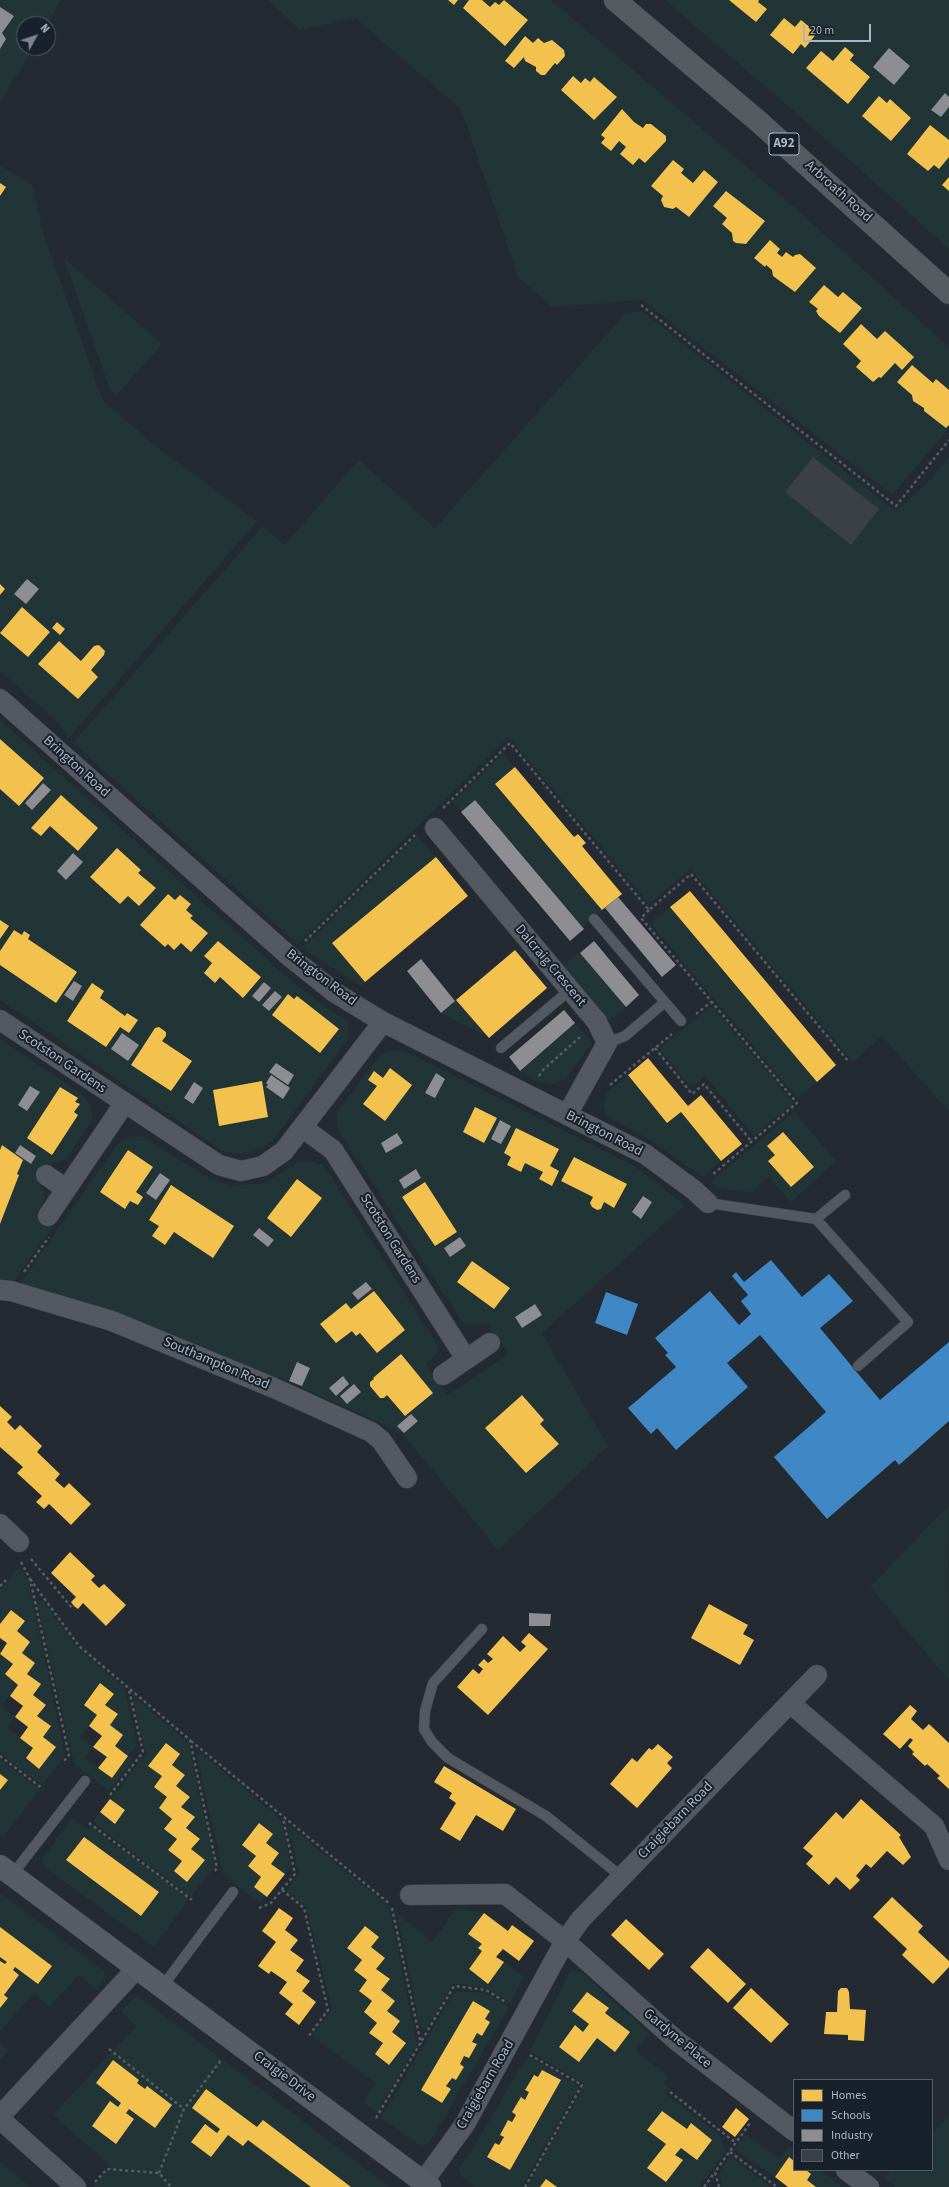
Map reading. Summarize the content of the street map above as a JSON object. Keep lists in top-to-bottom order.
{
  "streets": {
    "main road": ["A92", "Arbroath Road"],
    "street": [
      "Brington Road",
      "Dalcraig Crescent",
      "Scotston Gardens",
      "Southampton Road",
      "Craigiebarn Road",
      "Gardyne Place",
      "Craigie Drive"
    ]
  },
  "crossings": [
    ["Brington Road", "Scotston Gardens"],
    ["Craigiebarn Road", "Gardyne Place"],
    ["Craigiebarn Road", "Craigie Drive"]
  ],
  "legend": [
    "Homes",
    "Schools",
    "Industry",
    "Other"
  ],
  "scale_bar": "20 m",
  "north": "top right"
}
